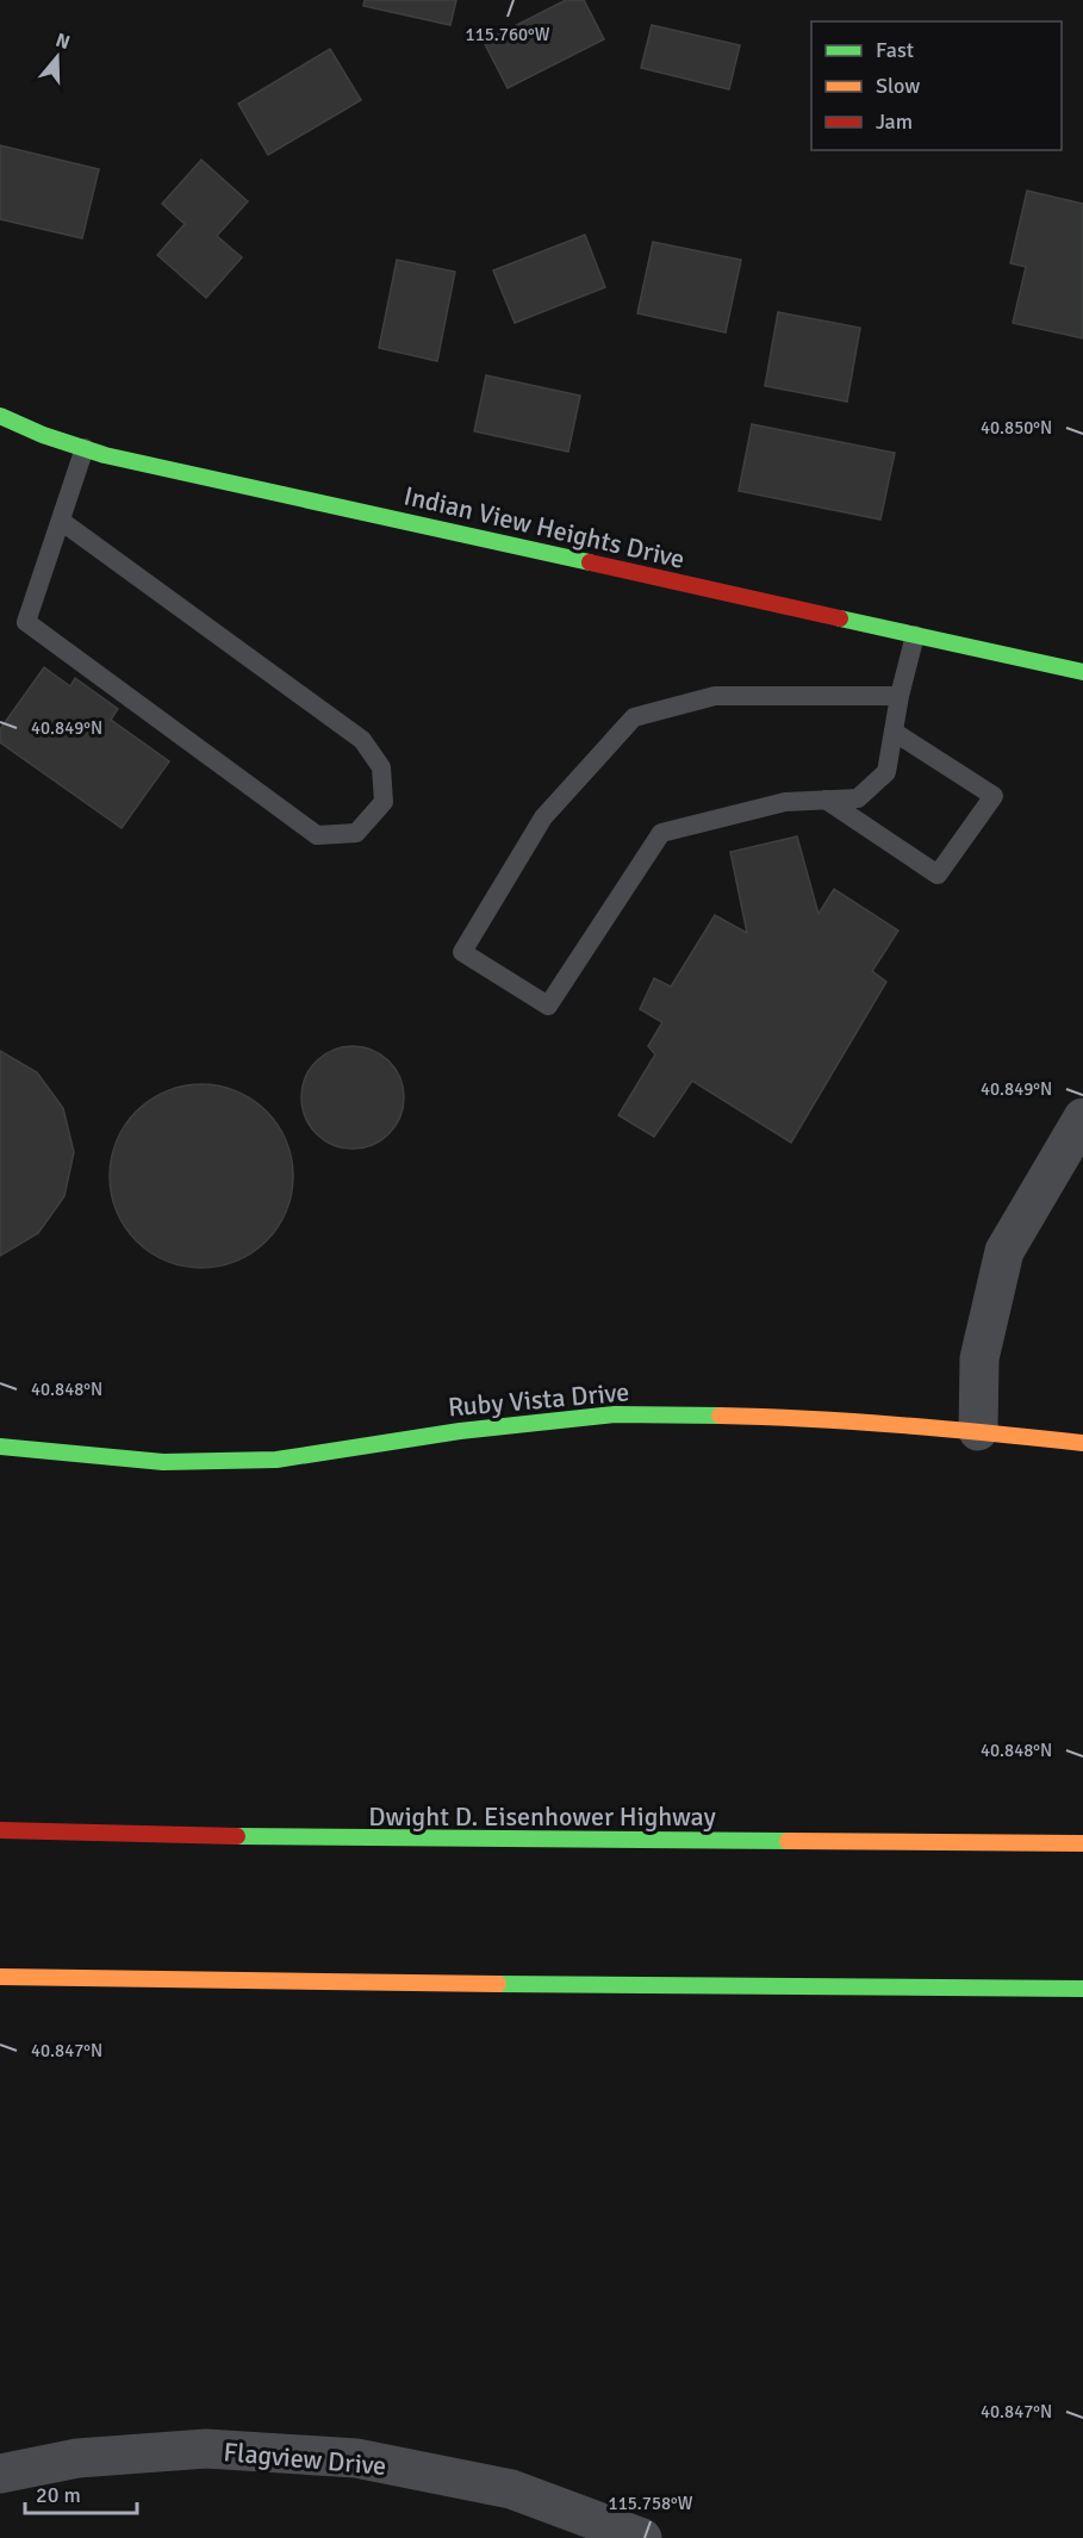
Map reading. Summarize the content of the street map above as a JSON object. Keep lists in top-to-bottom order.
{
  "streets": {
    "main road": ["Indian View Heights Drive", "Ruby Vista Drive", "Dwight D. Eisenhower Highway"],
    "street": ["Flagview Drive"]
  },
  "legend": ["Fast", "Slow", "Jam"],
  "scale_bar": "20 m",
  "north": "top",
  "coordinates": [
    "115.760°W",
    "40.850°N",
    "40.849°N",
    "40.848°N",
    "40.847°N",
    "115.758°W"
  ]
}
